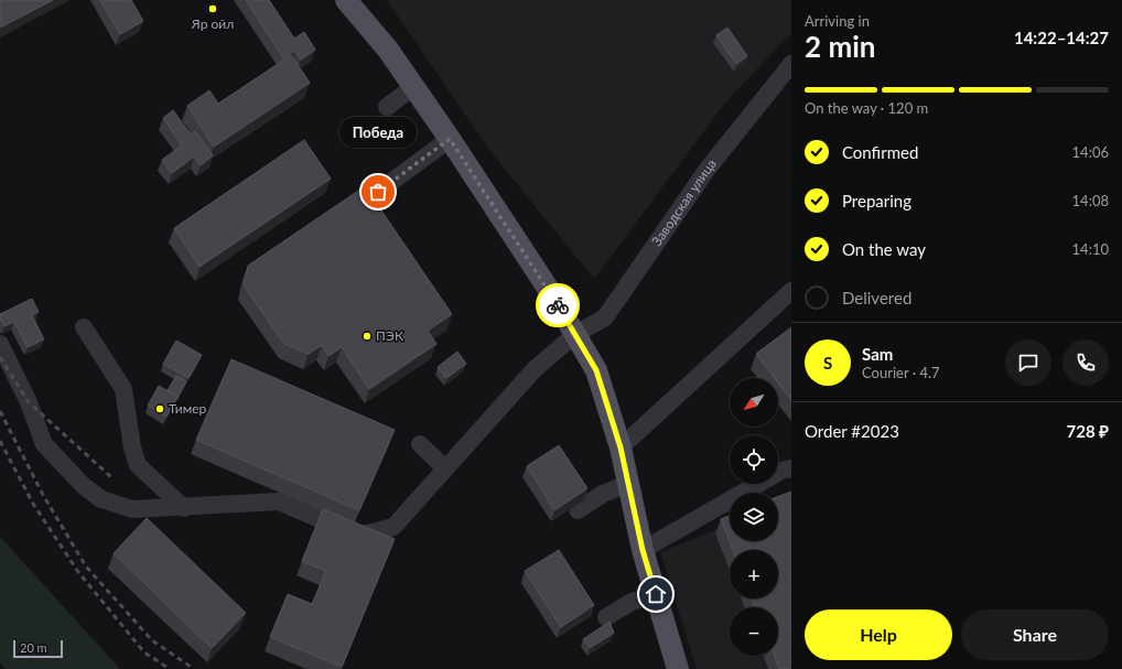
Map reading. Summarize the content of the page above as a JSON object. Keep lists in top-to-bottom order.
{
  "streets": {
    "street": ["Заводская улица"]
  },
  "places": [
    "Яр ойл",
    "Победа",
    "ПЭК",
    "Тимер"
  ],
  "scale_bar": "20 m",
  "north": "bottom left",
  "page": {
    "heading": ["2 min", "Arriving in", "14:22–14:27"],
    "panel": [
      "Sam",
      "Courier · 4.7",
      "Order #2023",
      "728 ₽"
    ],
    "bar": "On the way · 120 m",
    "bubble": "Победа",
    "list": [
      ["Confirmed", "14:06"],
      ["Preparing", "14:08"],
      ["On the way", "14:10"],
      "Delivered"
    ],
    "round": "S",
    "map_buttons": ["+", "−"],
    "buttons": ["Help", "Share"],
    "scale": "20 m"
  }
}
